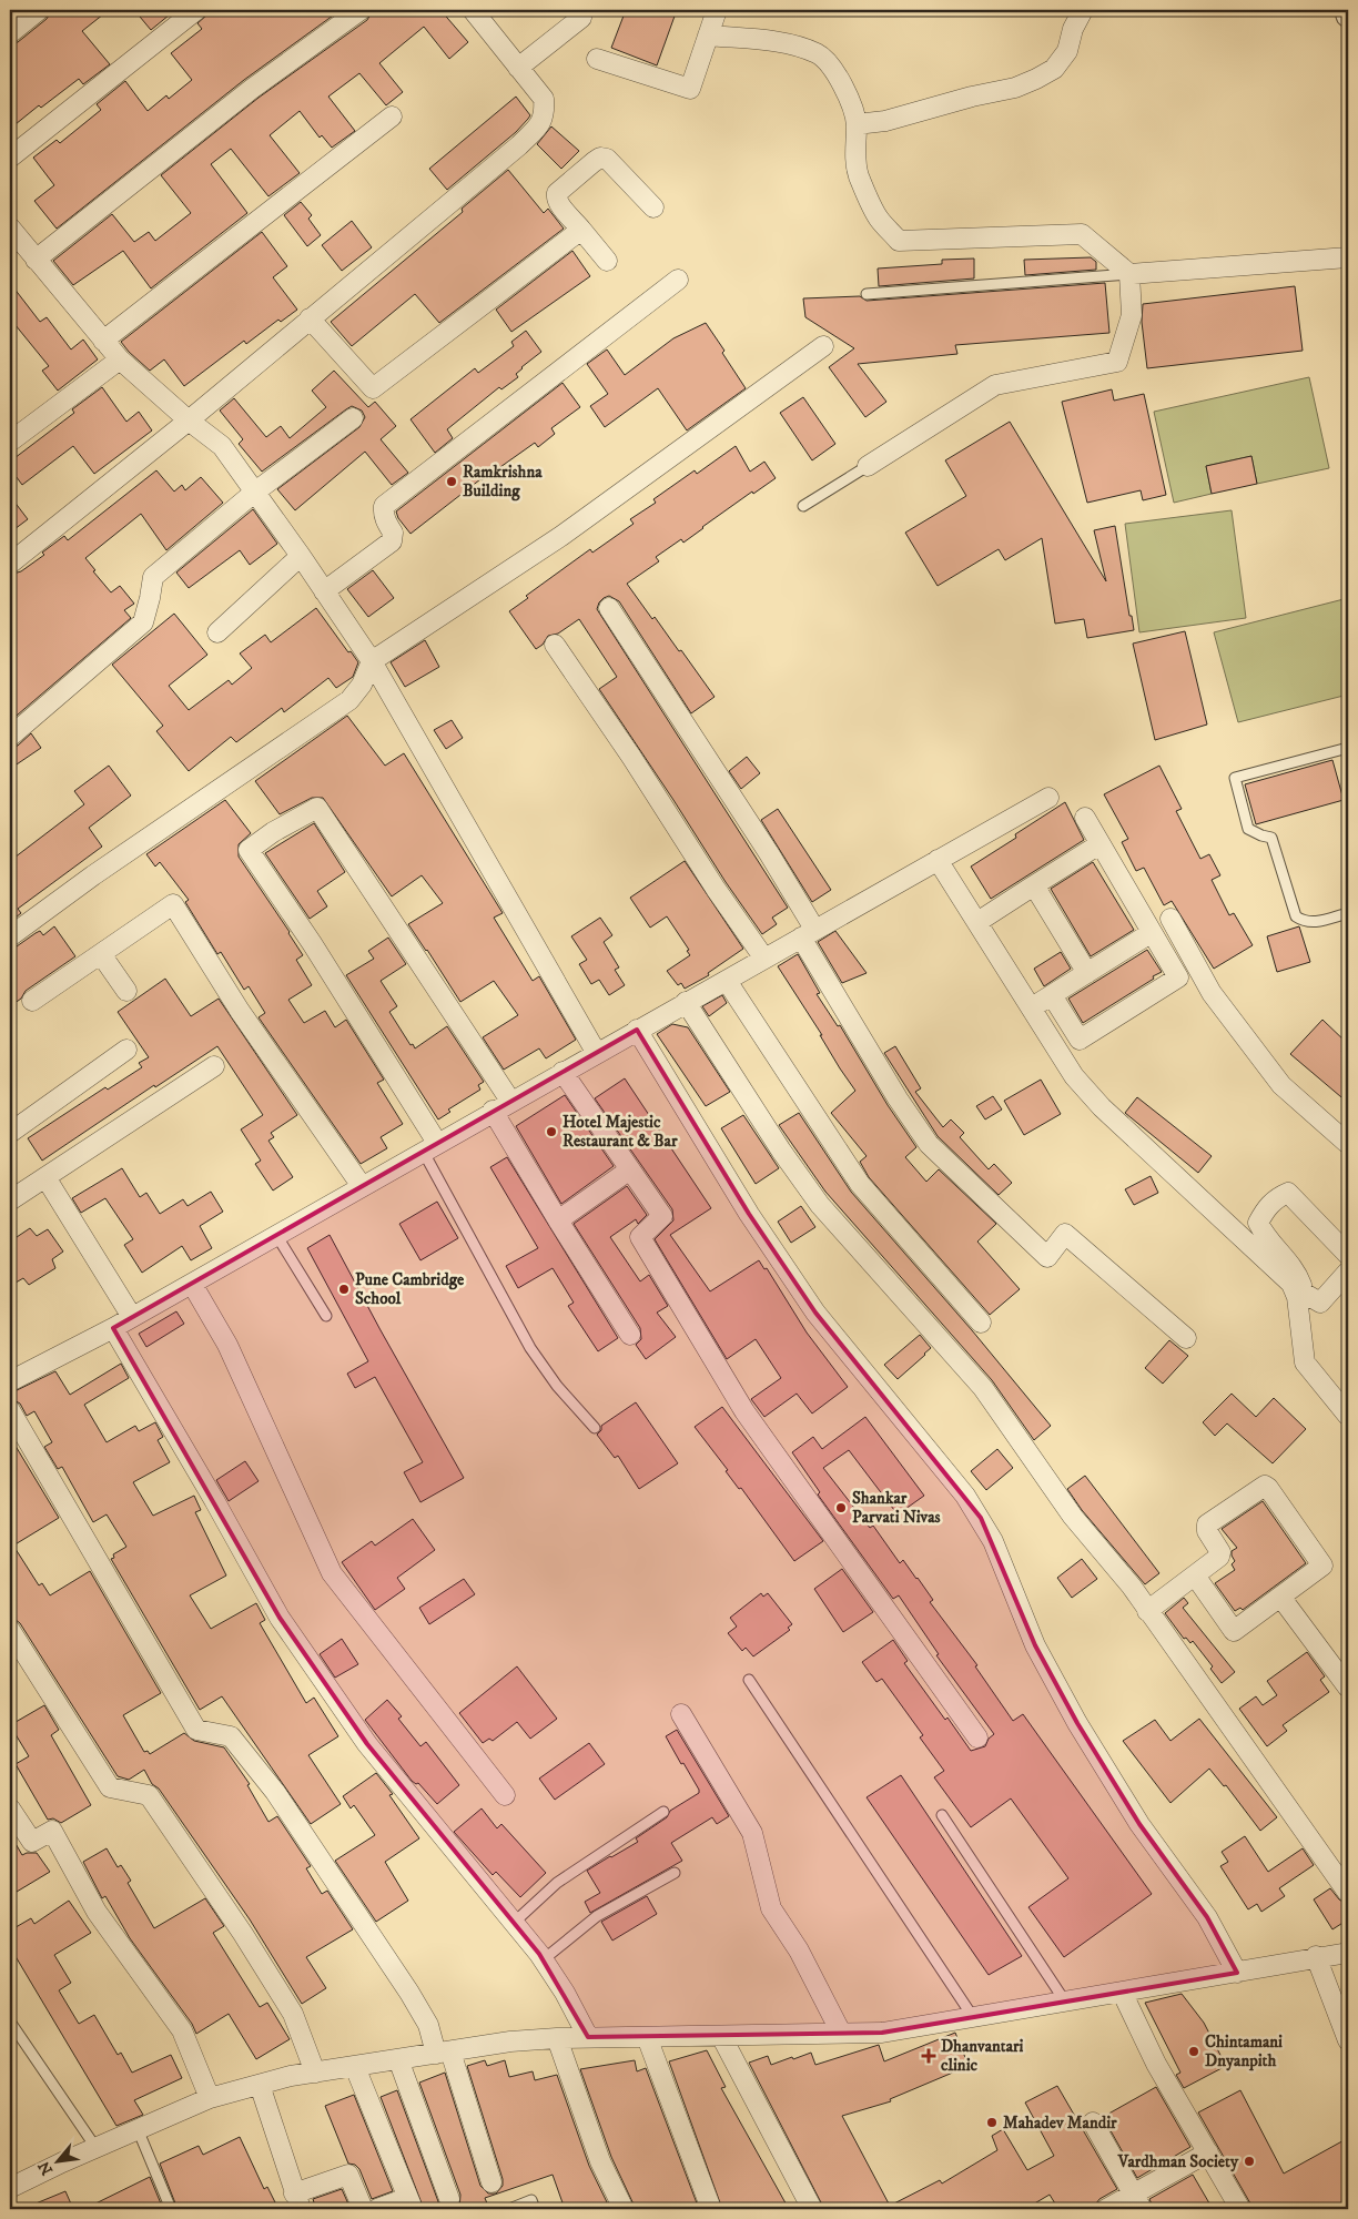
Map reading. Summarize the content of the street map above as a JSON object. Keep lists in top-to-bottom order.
{
  "places": {
    "other": [
      "Ramkrishna Building",
      "Hotel Majestic Restaurant & Bar",
      "Pune Cambridge School",
      "Shankar Parvati Nivas",
      "Chintamani Dnyanpith",
      "Mahadev Mandir",
      "Vardhman Society"
    ],
    "health": ["Dhanvantari clinic"]
  },
  "north": "bottom left"
}
